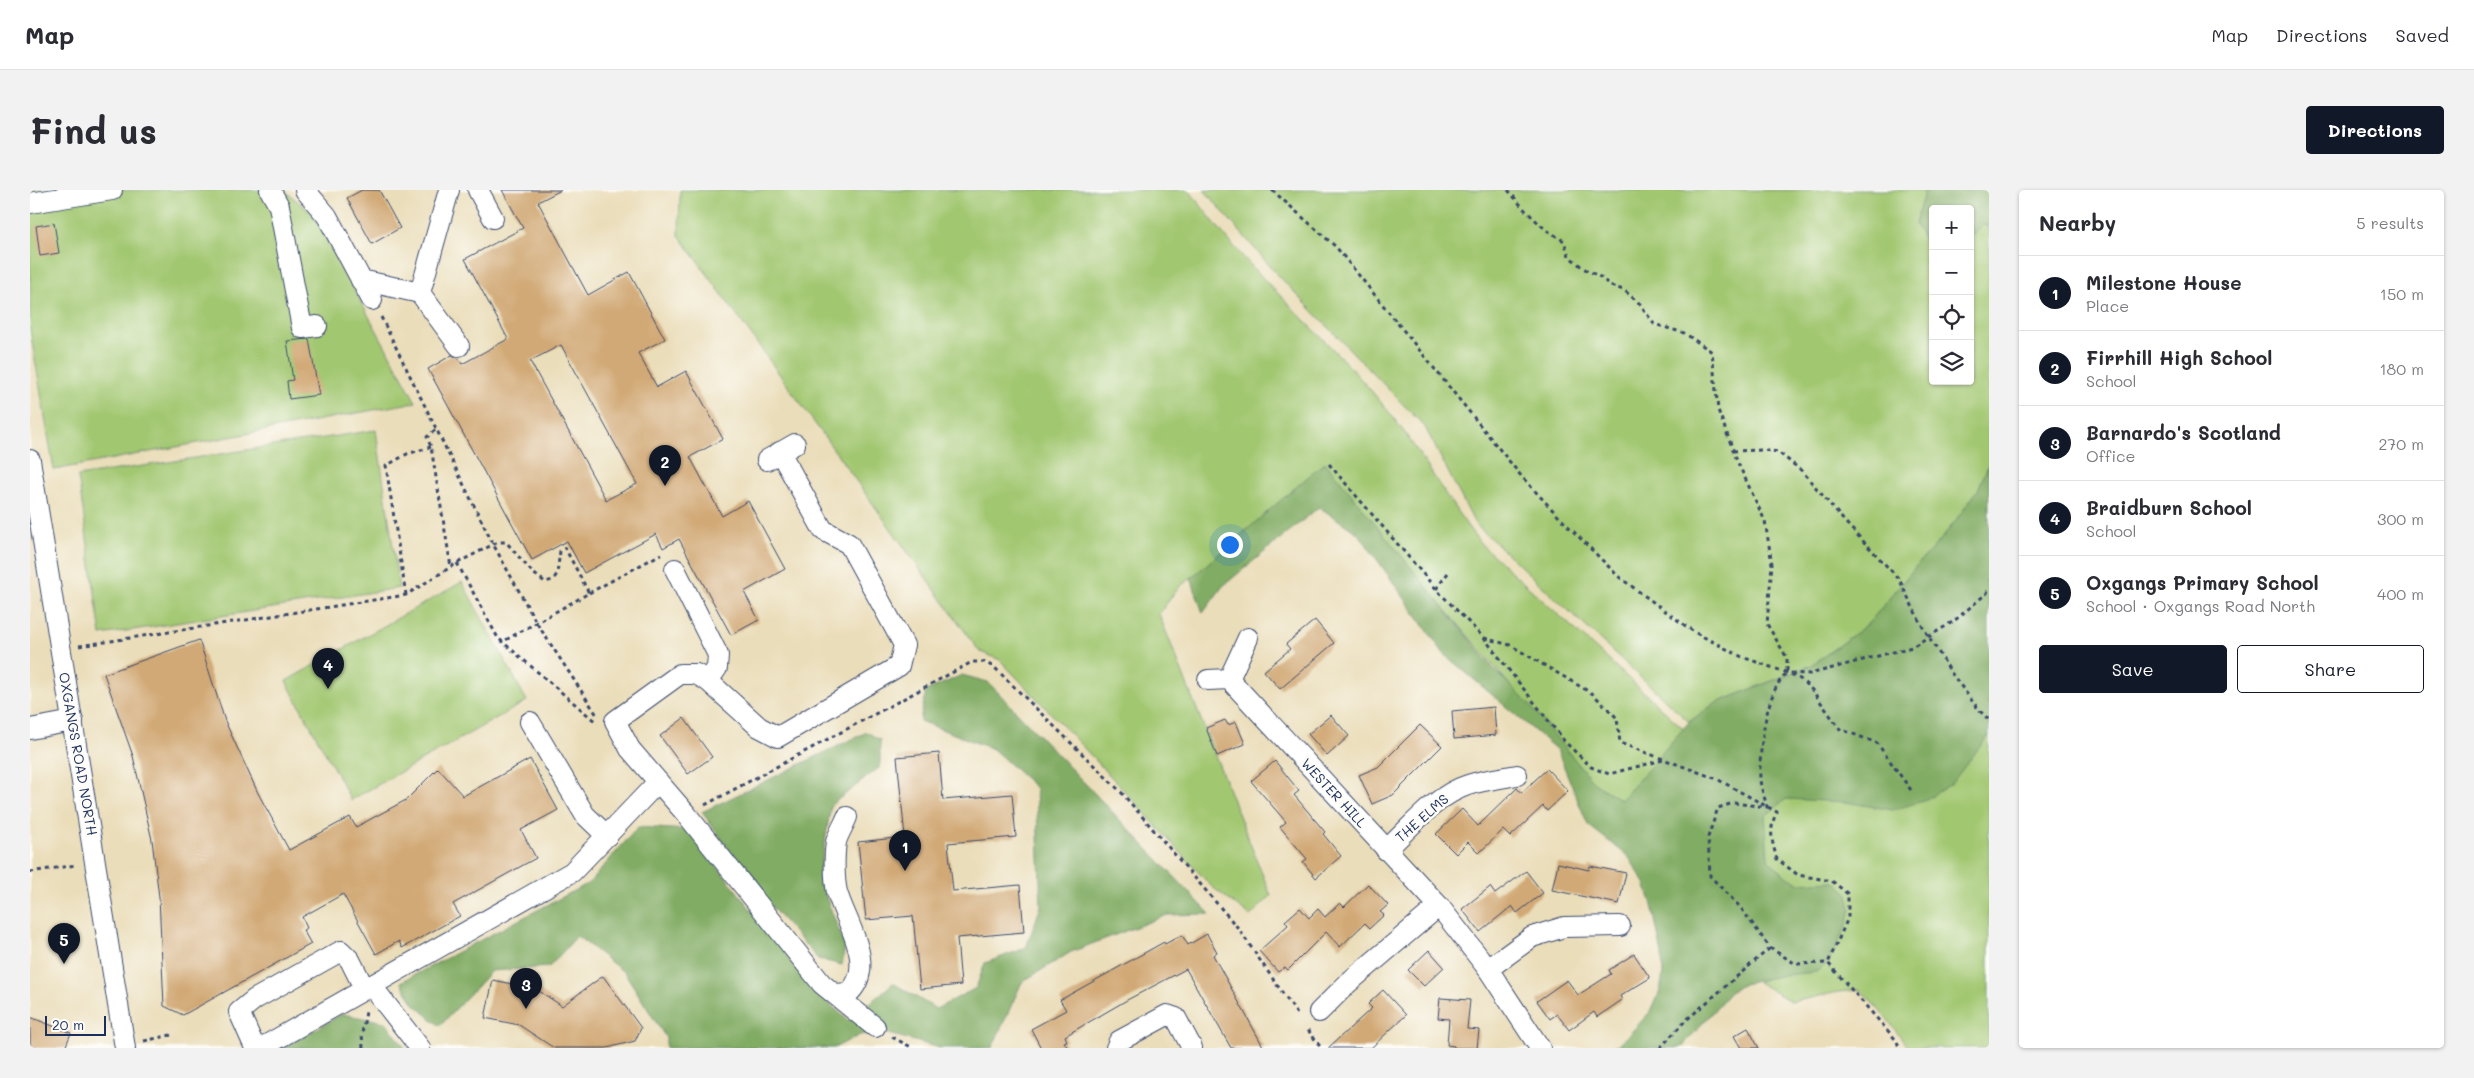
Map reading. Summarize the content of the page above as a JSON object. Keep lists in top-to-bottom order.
{
  "streets": {
    "street": ["OXGANGS ROAD NORTH", "WESTER HILL", "THE ELMS"]
  },
  "crossings": [
    ["WESTER HILL", "THE ELMS"]
  ],
  "scale_bar": "20 m",
  "page": {
    "header": "Map",
    "nav": ["Map", "Directions", "Saved"],
    "buttons": [
      "Directions",
      ["Save", "Share"]
    ],
    "title": "Find us",
    "heading": ["Nearby", "5 results"],
    "map_buttons": ["+", "−"],
    "list": [
      {
        "mark": "1",
        "name": "Milestone House",
        "note": "Place",
        "value": "150 m"
      },
      {
        "mark": "2",
        "name": "Firrhill High School",
        "note": "School",
        "value": "180 m"
      },
      {
        "mark": "3",
        "name": "Barnardo's Scotland",
        "note": "Office",
        "value": "270 m"
      },
      {
        "mark": "4",
        "name": "Braidburn School",
        "note": "School",
        "value": "300 m"
      },
      {
        "mark": "5",
        "name": "Oxgangs Primary School",
        "note": "School · Oxgangs Road North",
        "value": "400 m"
      }
    ],
    "pins": [
      "2",
      "4",
      "1",
      "5",
      "3"
    ],
    "scale": "20 m"
  }
}
